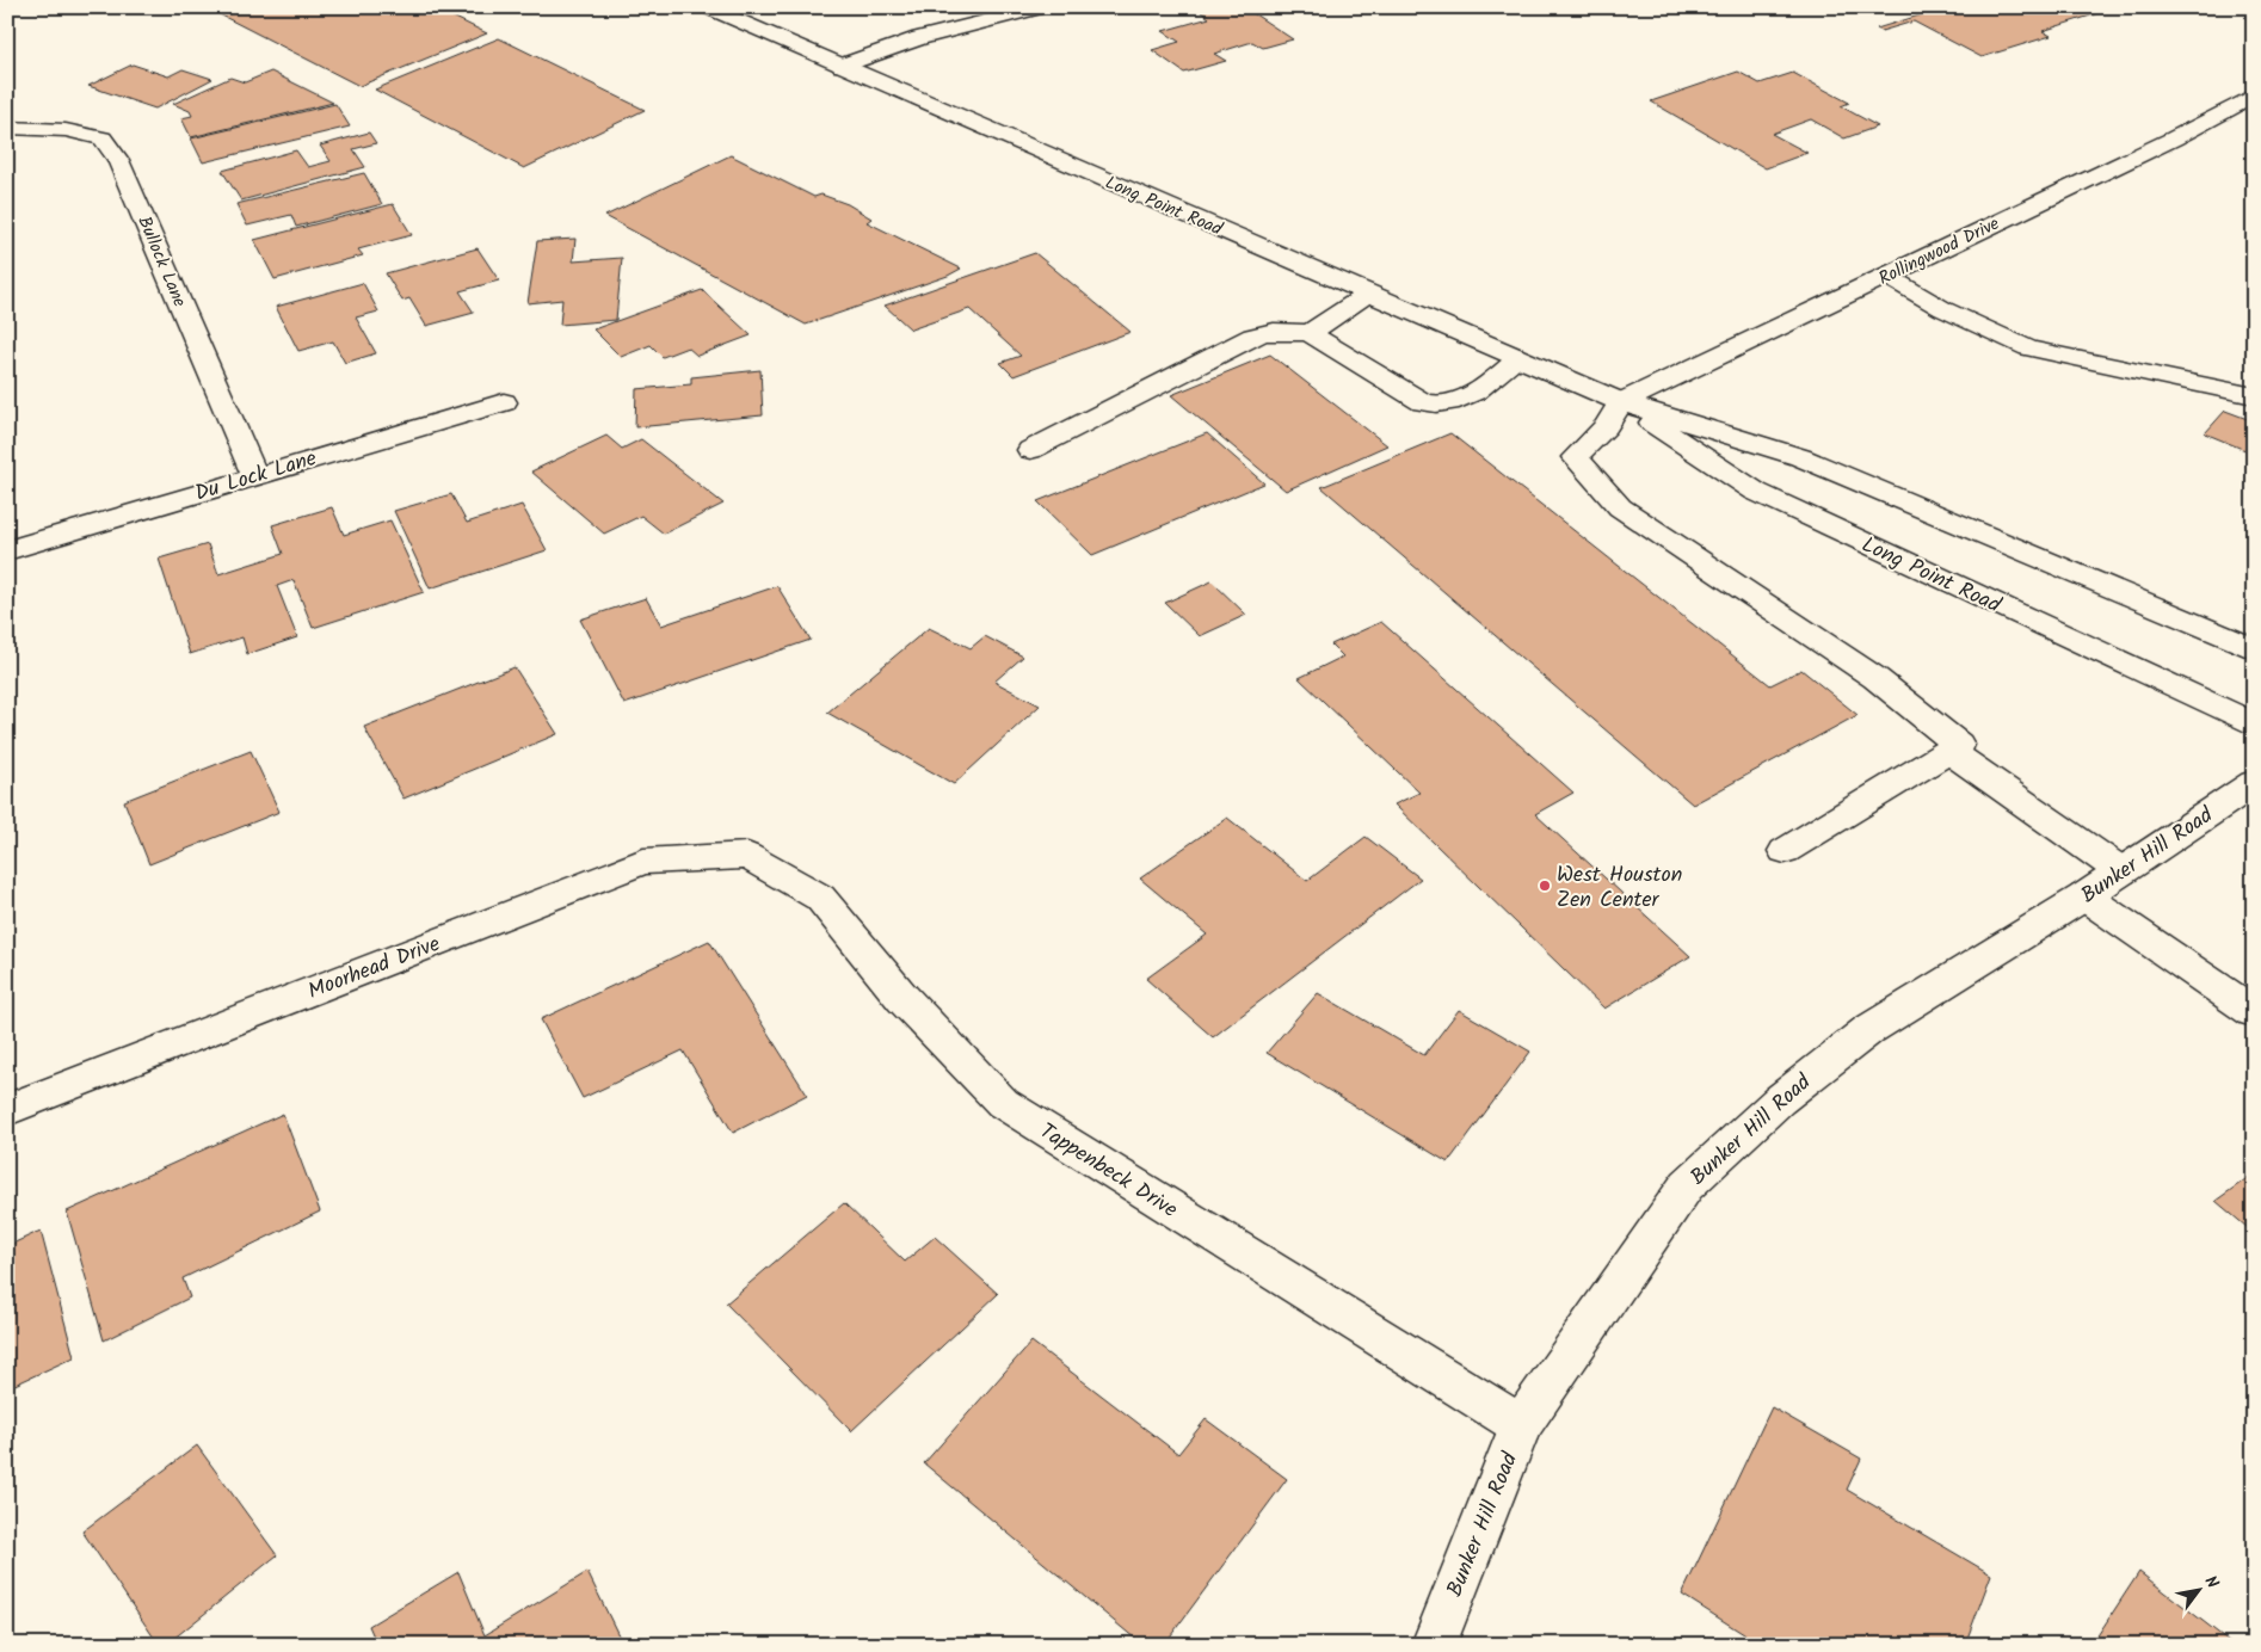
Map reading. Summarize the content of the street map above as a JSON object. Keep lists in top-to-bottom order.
{
  "streets": {
    "street": [
      "Long Point Road",
      "Rollingwood Drive",
      "Bullock Lane",
      "Du Lock Lane",
      "Bunker Hill Road",
      "Moorhead Drive",
      "Tappenbeck Drive"
    ]
  },
  "crossings": [
    ["Long Point Road", "Rollingwood Drive"],
    ["Bullock Lane", "Du Lock Lane"],
    ["Bunker Hill Road", "Tappenbeck Drive"],
    ["Moorhead Drive", "Tappenbeck Drive"]
  ],
  "places": ["West Houston Zen Center"],
  "north": "top right"
}
